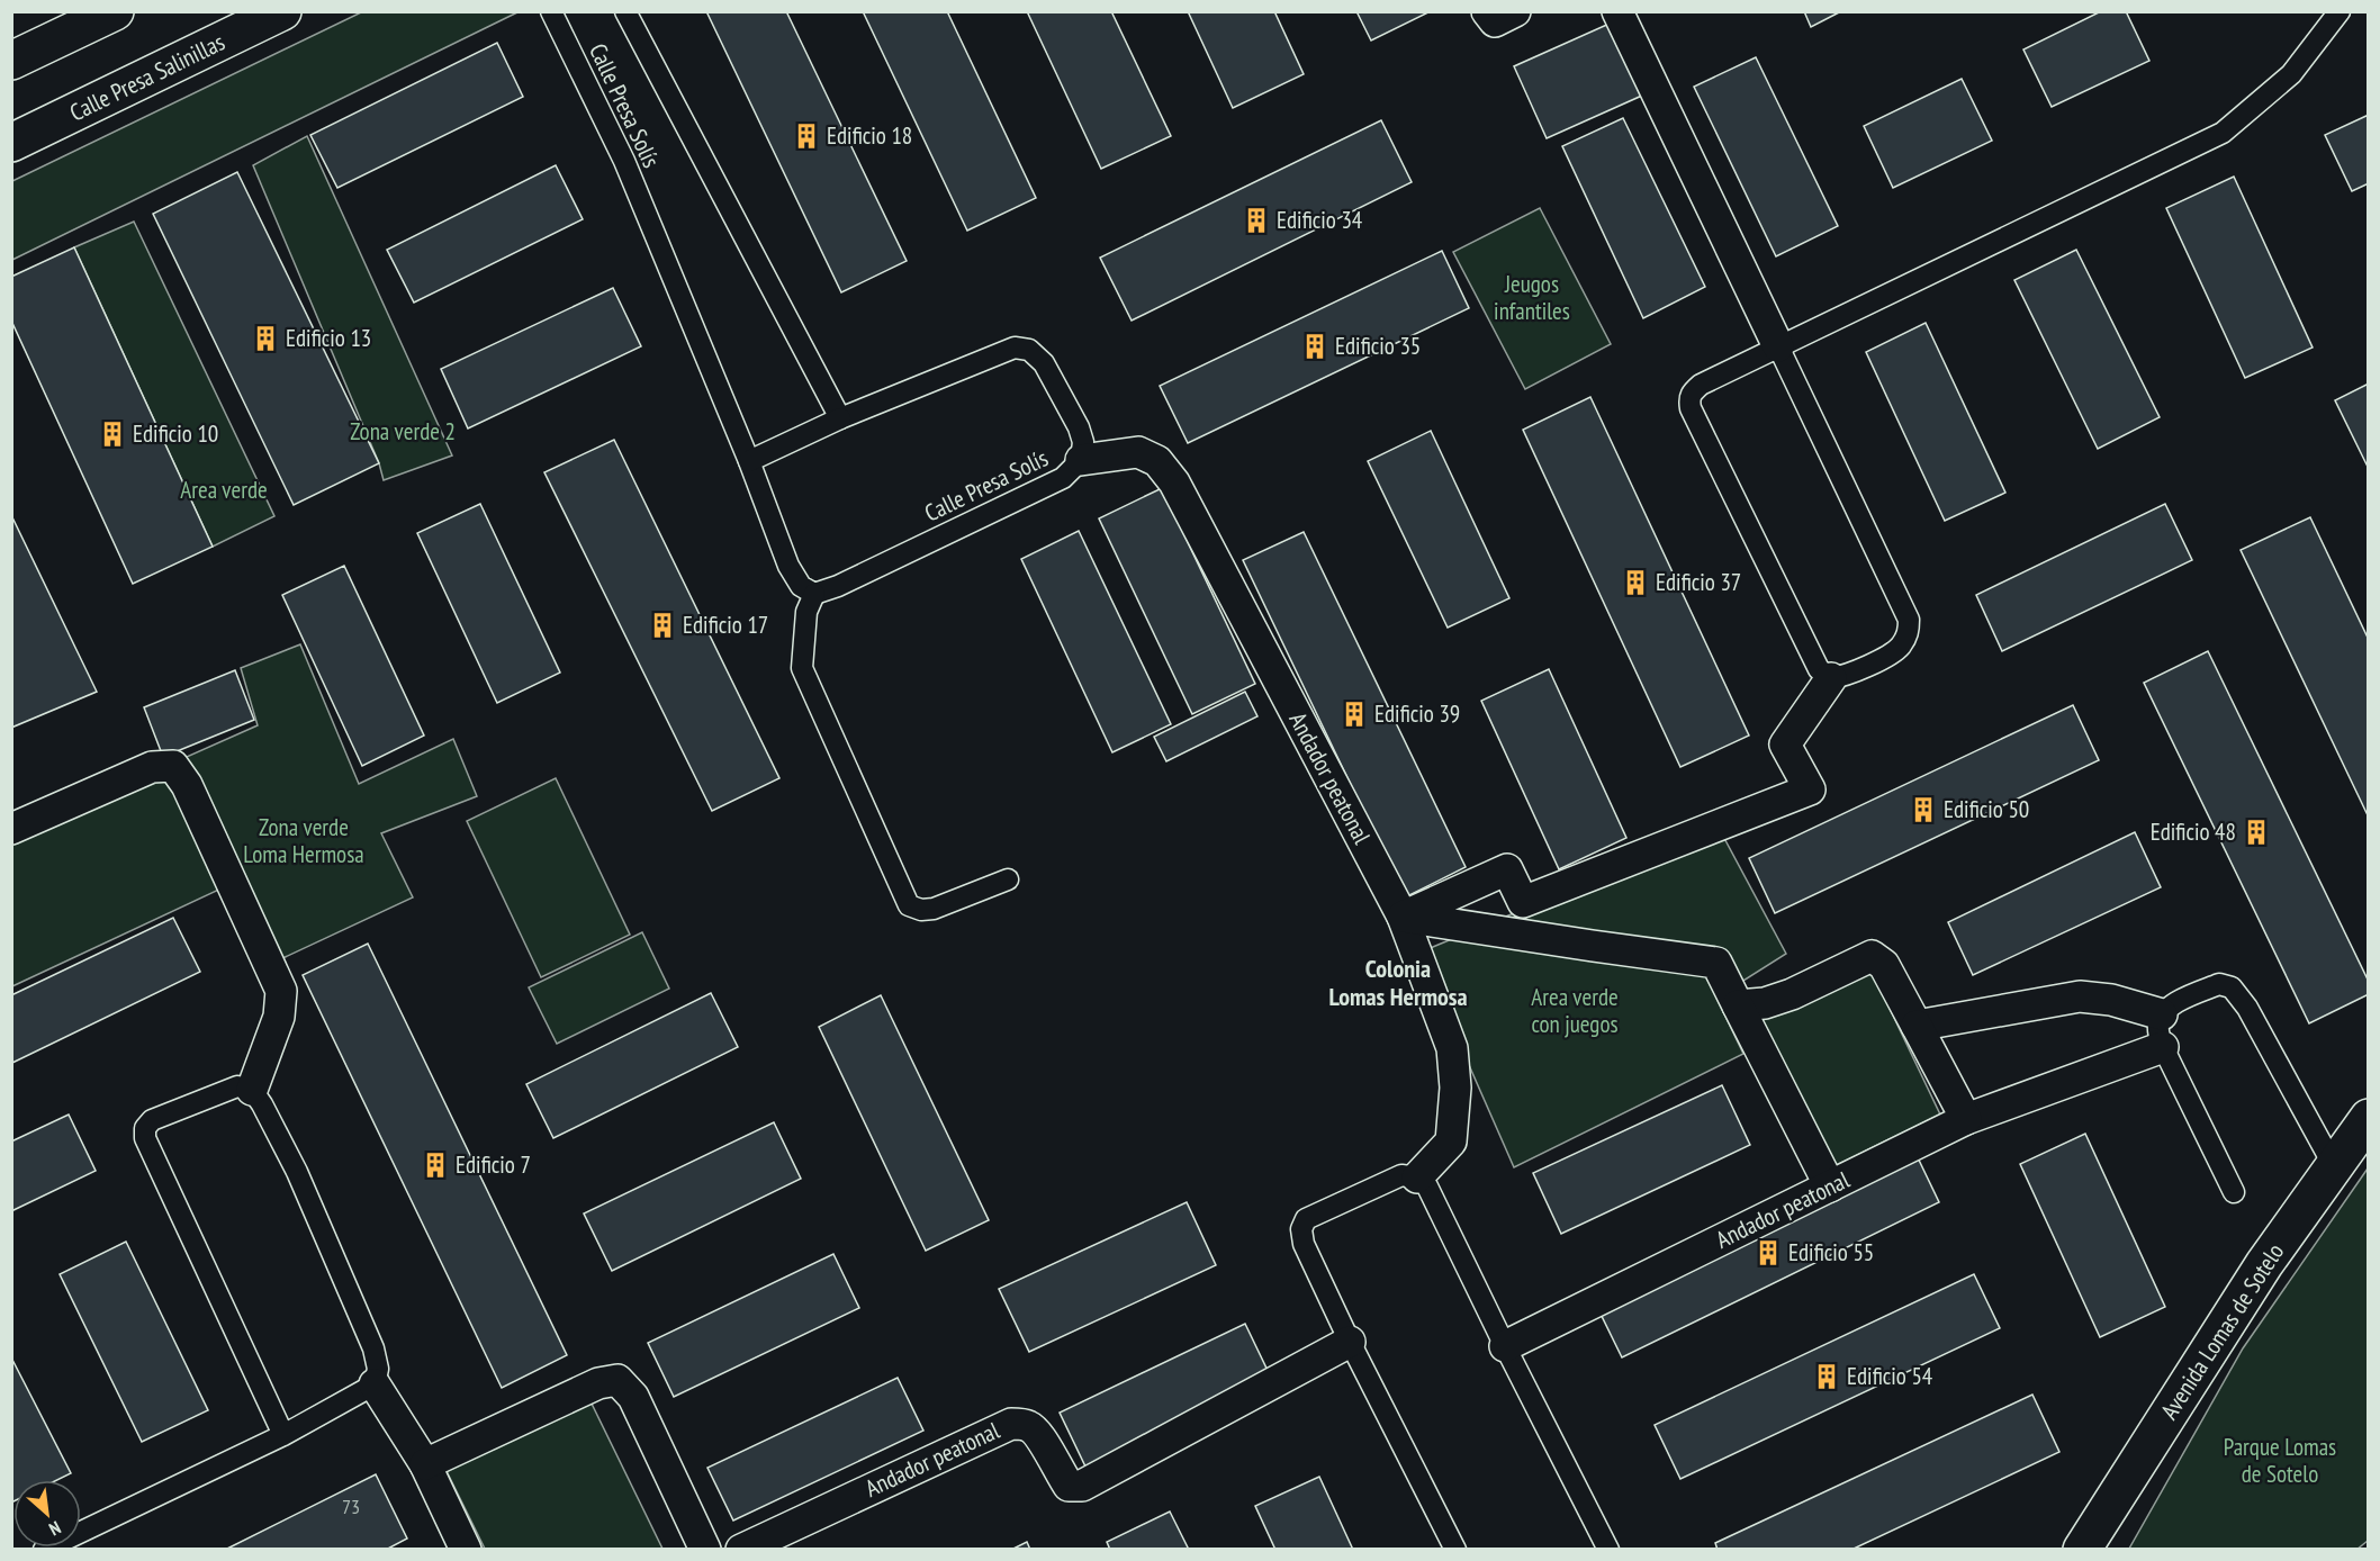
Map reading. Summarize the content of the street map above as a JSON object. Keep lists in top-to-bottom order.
{
  "streets": {
    "main road": ["Calle Presa Salinillas", "Avenida Lomas de Sotelo"],
    "street": ["Andador peatonal"],
    "lane": ["Calle Presa Solís"]
  },
  "crossings": [
    ["Calle Presa Solís", "Andador peatonal"]
  ],
  "districts": ["Colonia Lomas Hermosa"],
  "parks": [
    "Jeugos infantiles",
    "Zona verde 2",
    "Area verde",
    "Zona verde Loma Hermosa",
    "Area verde con juegos",
    "Parque Lomas de Sotelo"
  ],
  "places": {
    "building": [
      "Edificio 18",
      "Edificio 34",
      "Edificio 13",
      "Edificio 35",
      "Edificio 10",
      "Edificio 37",
      "Edificio 17",
      "Edificio 39",
      "Edificio 50",
      "Edificio 48",
      "Edificio 7",
      "Edificio 55",
      "Edificio 54"
    ]
  },
  "house_numbers": ["73"],
  "north": "bottom right"
}
